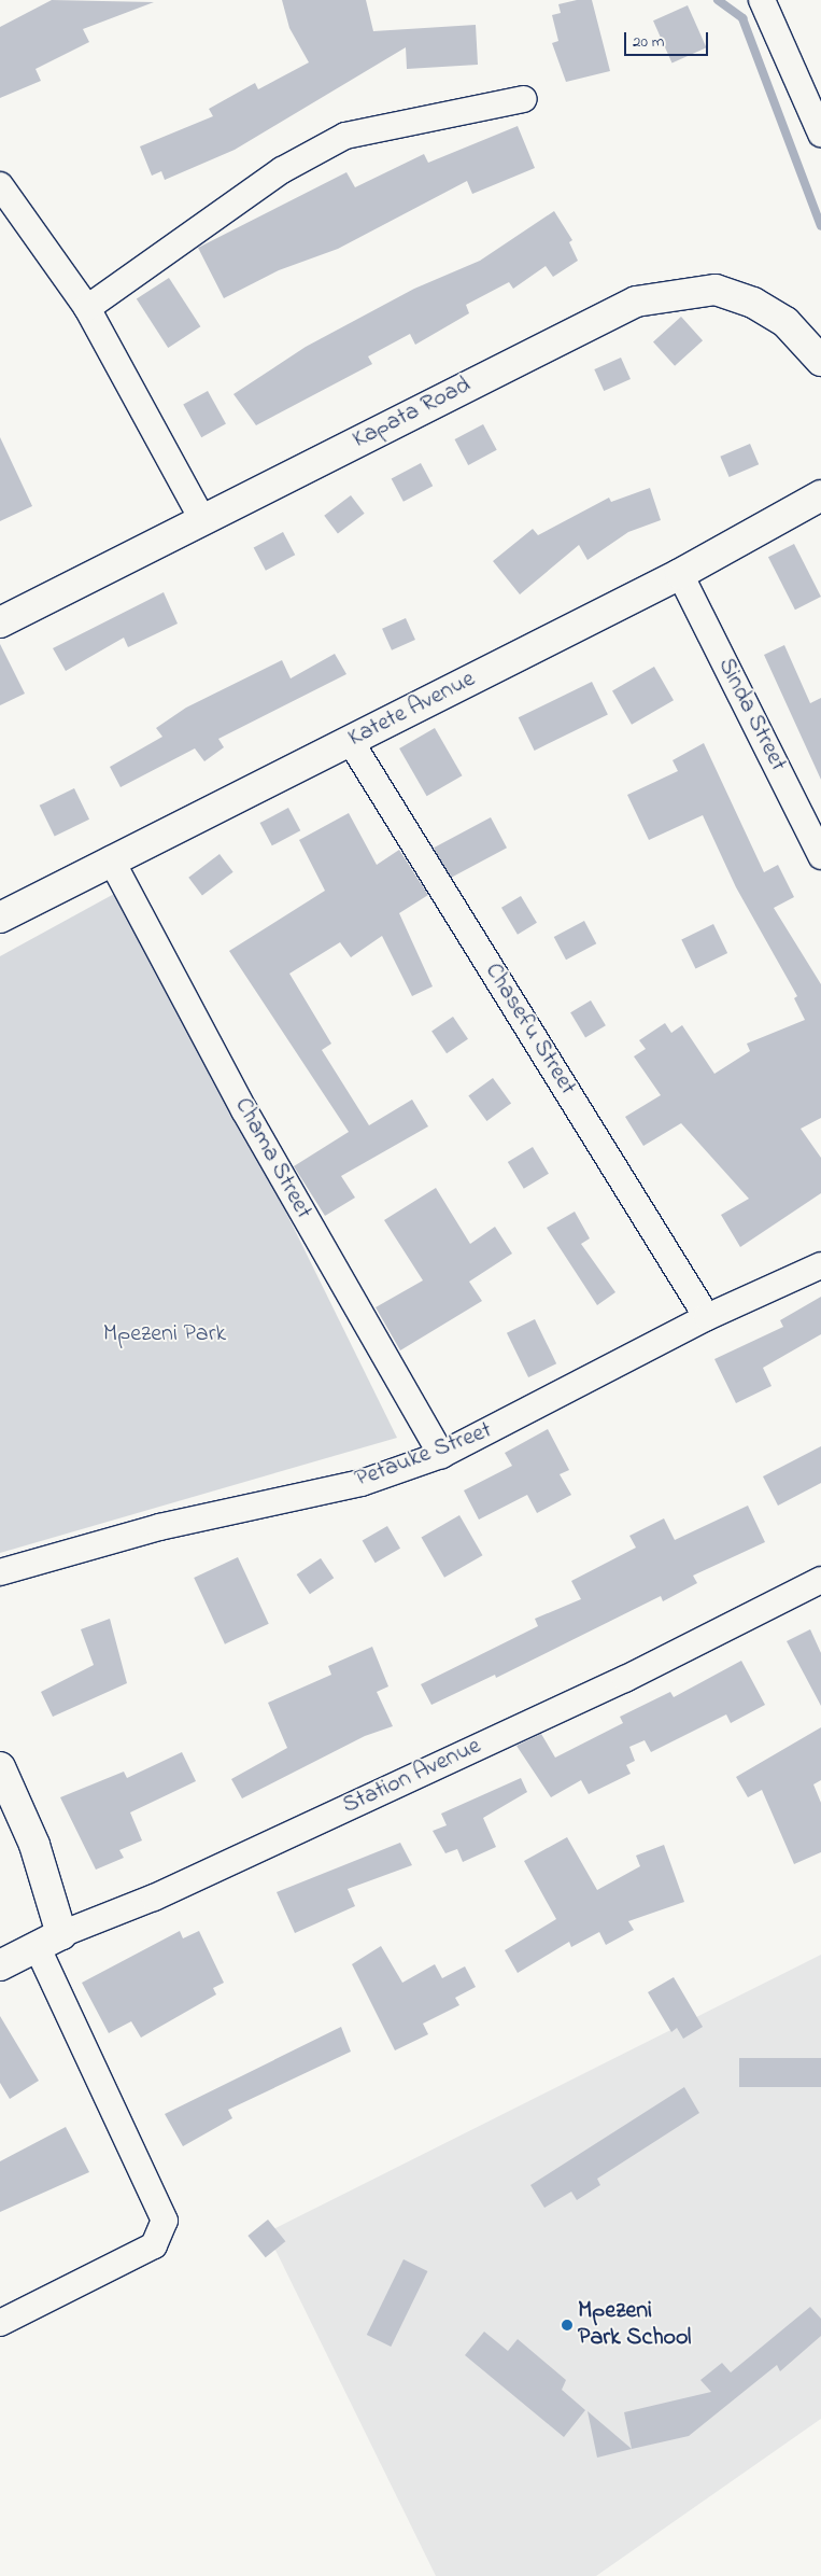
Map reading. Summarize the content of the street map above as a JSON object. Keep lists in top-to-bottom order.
{
  "streets": {
    "street": [
      "Kapata Road",
      "Katete Avenue",
      "Sinda Street",
      "Chasefu Street",
      "Chama Street",
      "Petauke Street",
      "Station Avenue"
    ]
  },
  "crossings": [
    ["Katete Avenue", "Sinda Street"],
    ["Katete Avenue", "Chasefu Street"],
    ["Katete Avenue", "Chama Street"],
    ["Chasefu Street", "Petauke Street"],
    ["Chama Street", "Petauke Street"]
  ],
  "parks": ["Mpezeni Park"],
  "places": ["Mpezeni Park School"],
  "scale_bar": "20 m"
}
